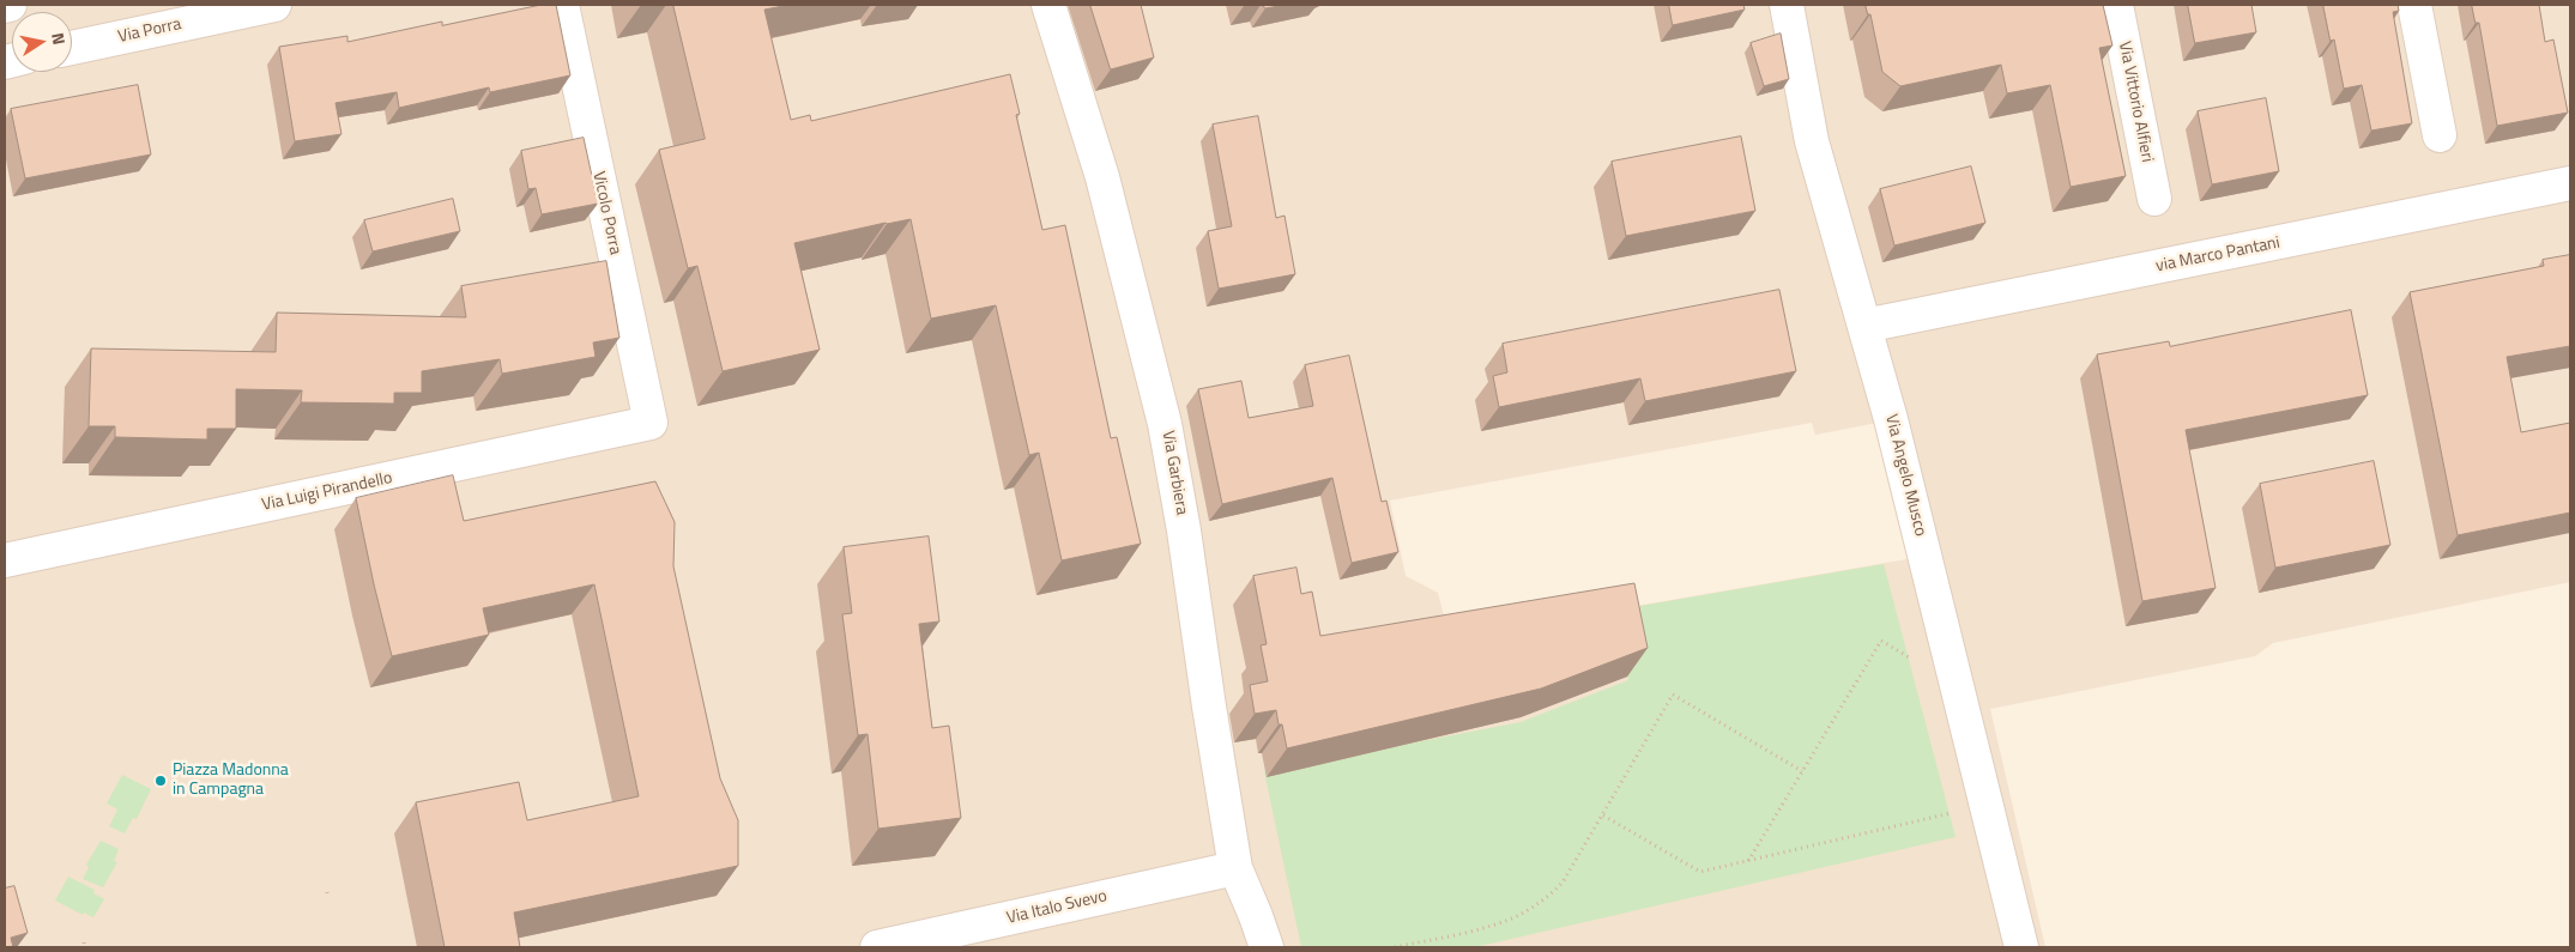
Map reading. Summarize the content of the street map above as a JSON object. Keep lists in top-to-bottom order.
{
  "streets": {
    "street": [
      "Via Porra",
      "Via Vittorio Alfieri",
      "Vicolo Porra",
      "via Marco Pantani",
      "Via Garbiera",
      "Via Angelo Musco",
      "Via Luigi Pirandello",
      "Via Italo Svevo"
    ]
  },
  "crossings": [
    ["Vicolo Porra", "Via Luigi Pirandello"],
    ["via Marco Pantani", "Via Angelo Musco"],
    ["Via Garbiera", "Via Italo Svevo"]
  ],
  "places": ["Piazza Madonna in Campagna"],
  "north": "right"
}
